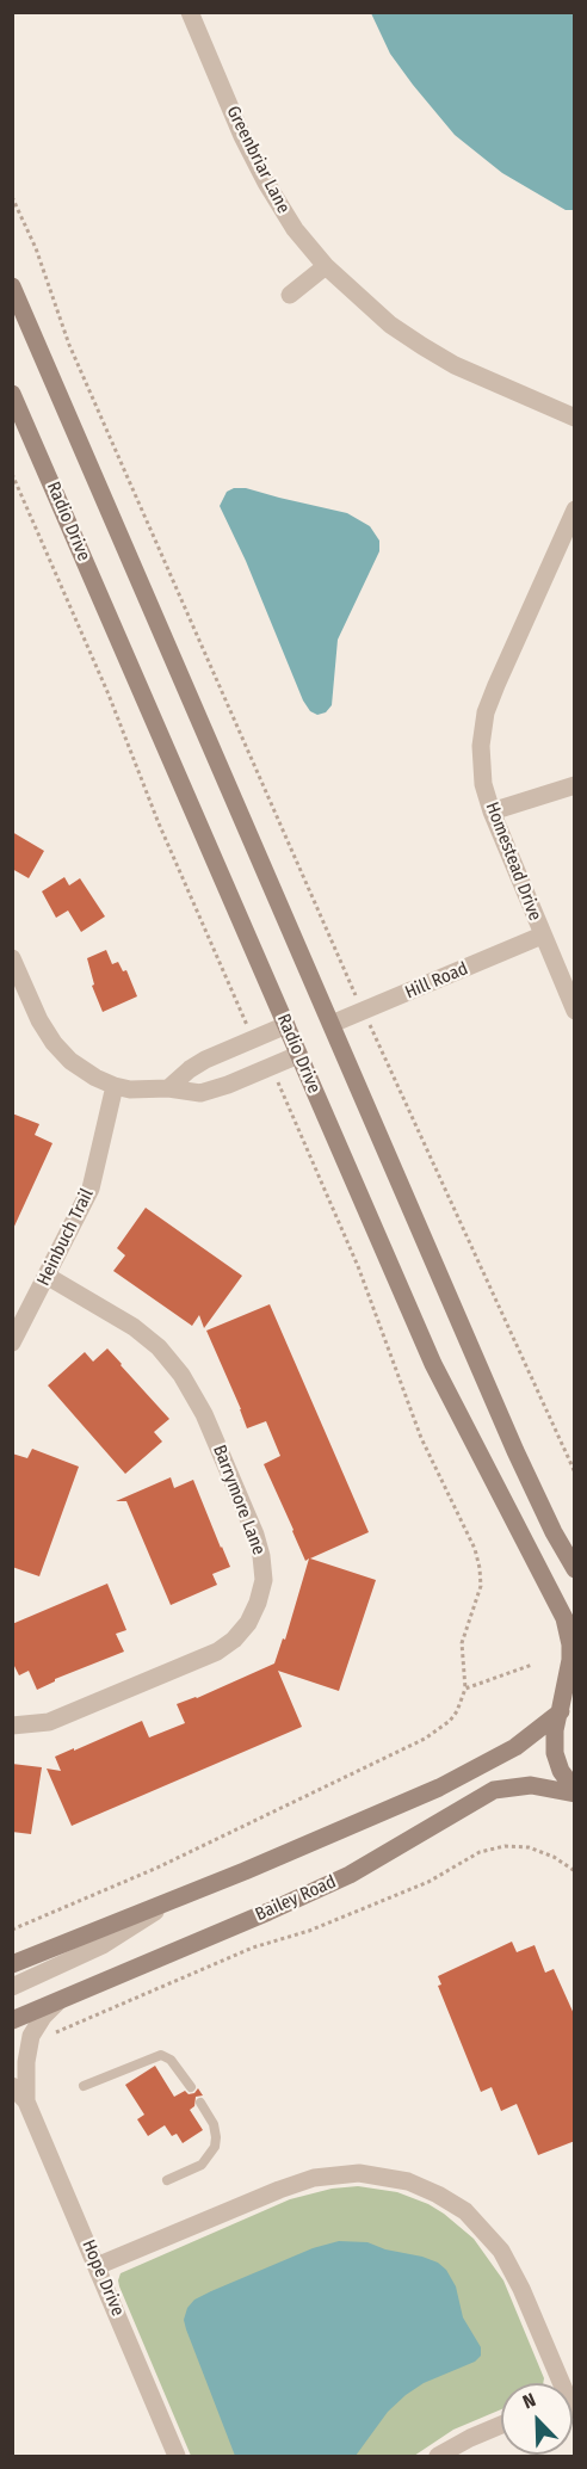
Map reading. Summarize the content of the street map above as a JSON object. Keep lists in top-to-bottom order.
{
  "streets": {
    "main road": ["Radio Drive", "Bailey Road"],
    "street": [
      "Greenbriar Lane",
      "Homestead Drive",
      "Hill Road",
      "Heinbuch Trail",
      "Barrymore Lane",
      "Hope Drive"
    ]
  },
  "crossings": [
    ["Radio Drive", "Bailey Road"],
    ["Homestead Drive", "Hill Road"],
    ["Heinbuch Trail", "Barrymore Lane"],
    ["Bailey Road", "Hope Drive"]
  ],
  "north": "top left"
}
